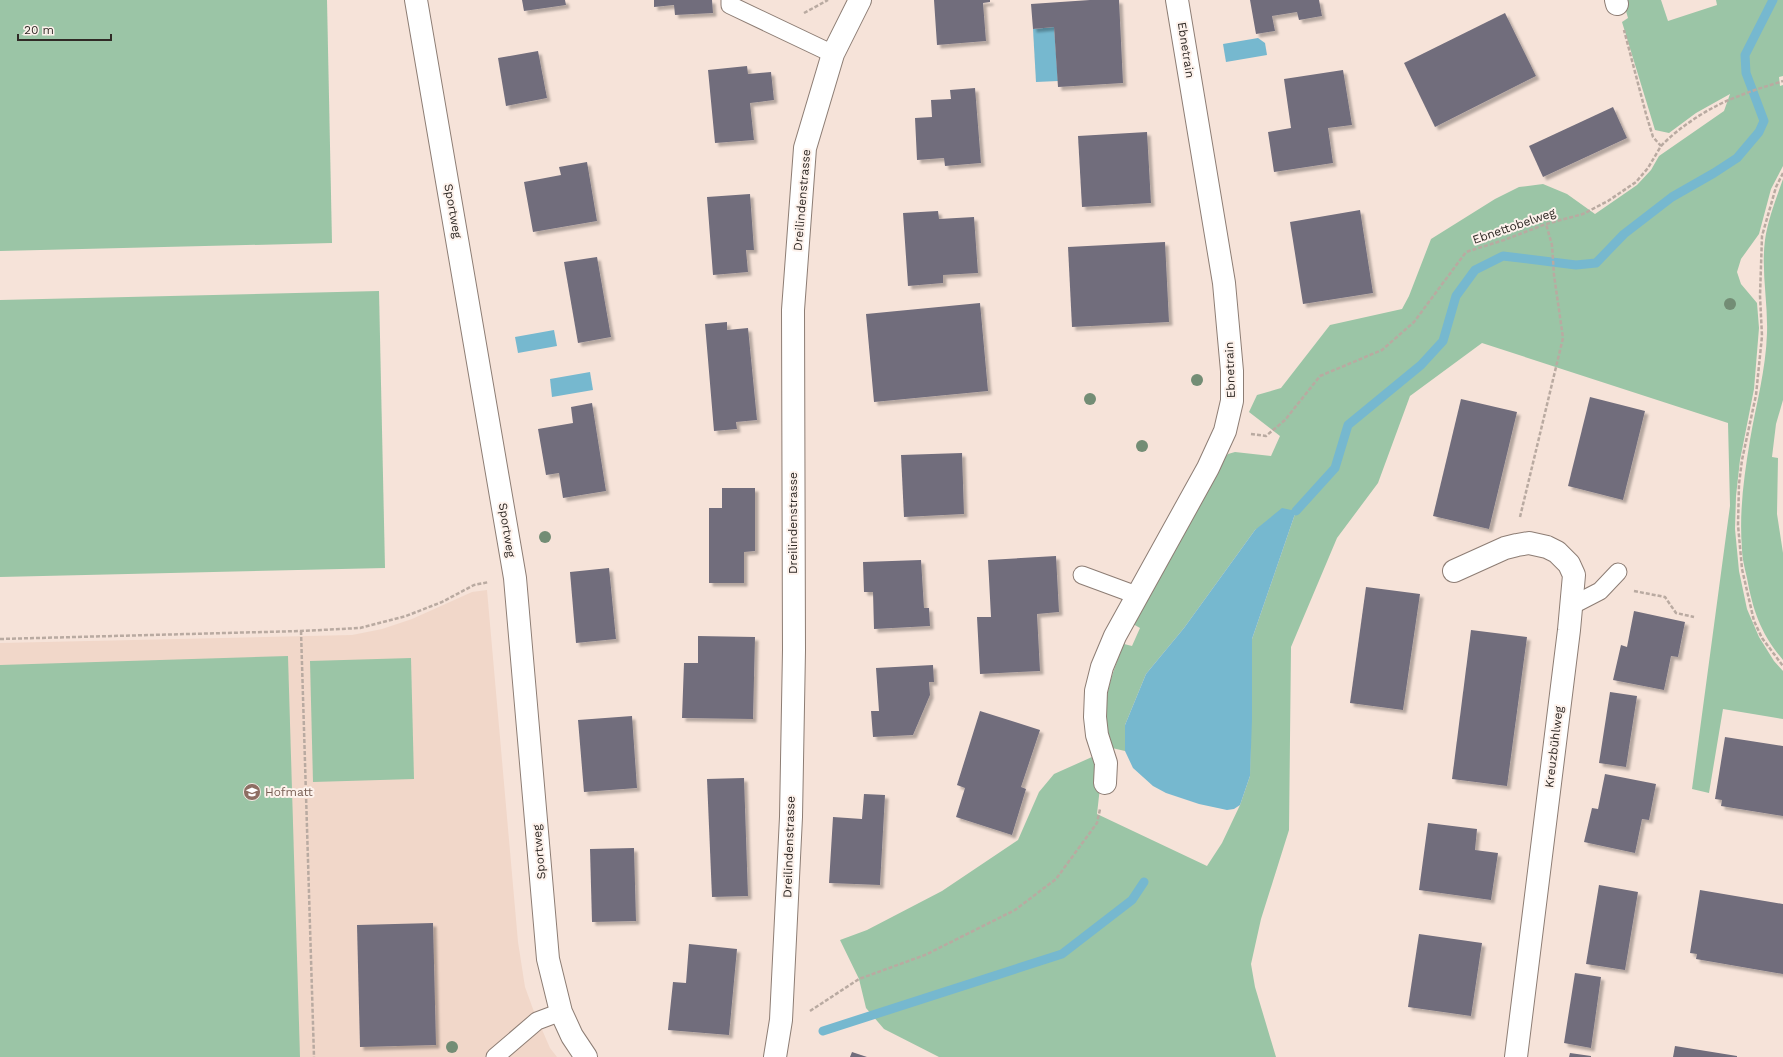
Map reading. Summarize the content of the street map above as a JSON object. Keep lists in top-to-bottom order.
{
  "streets": {
    "street": [
      "Ebnetrain",
      "Dreilindenstrasse",
      "Sportweg",
      "Kreuzbühlweg"
    ],
    "path": ["Ebnettobelweg"]
  },
  "crossings": [
    ["Ebnetrain", "Ebnettobelweg"]
  ],
  "places": {
    "school or university": ["Hofmatt"]
  },
  "scale_bar": "20 m"
}
